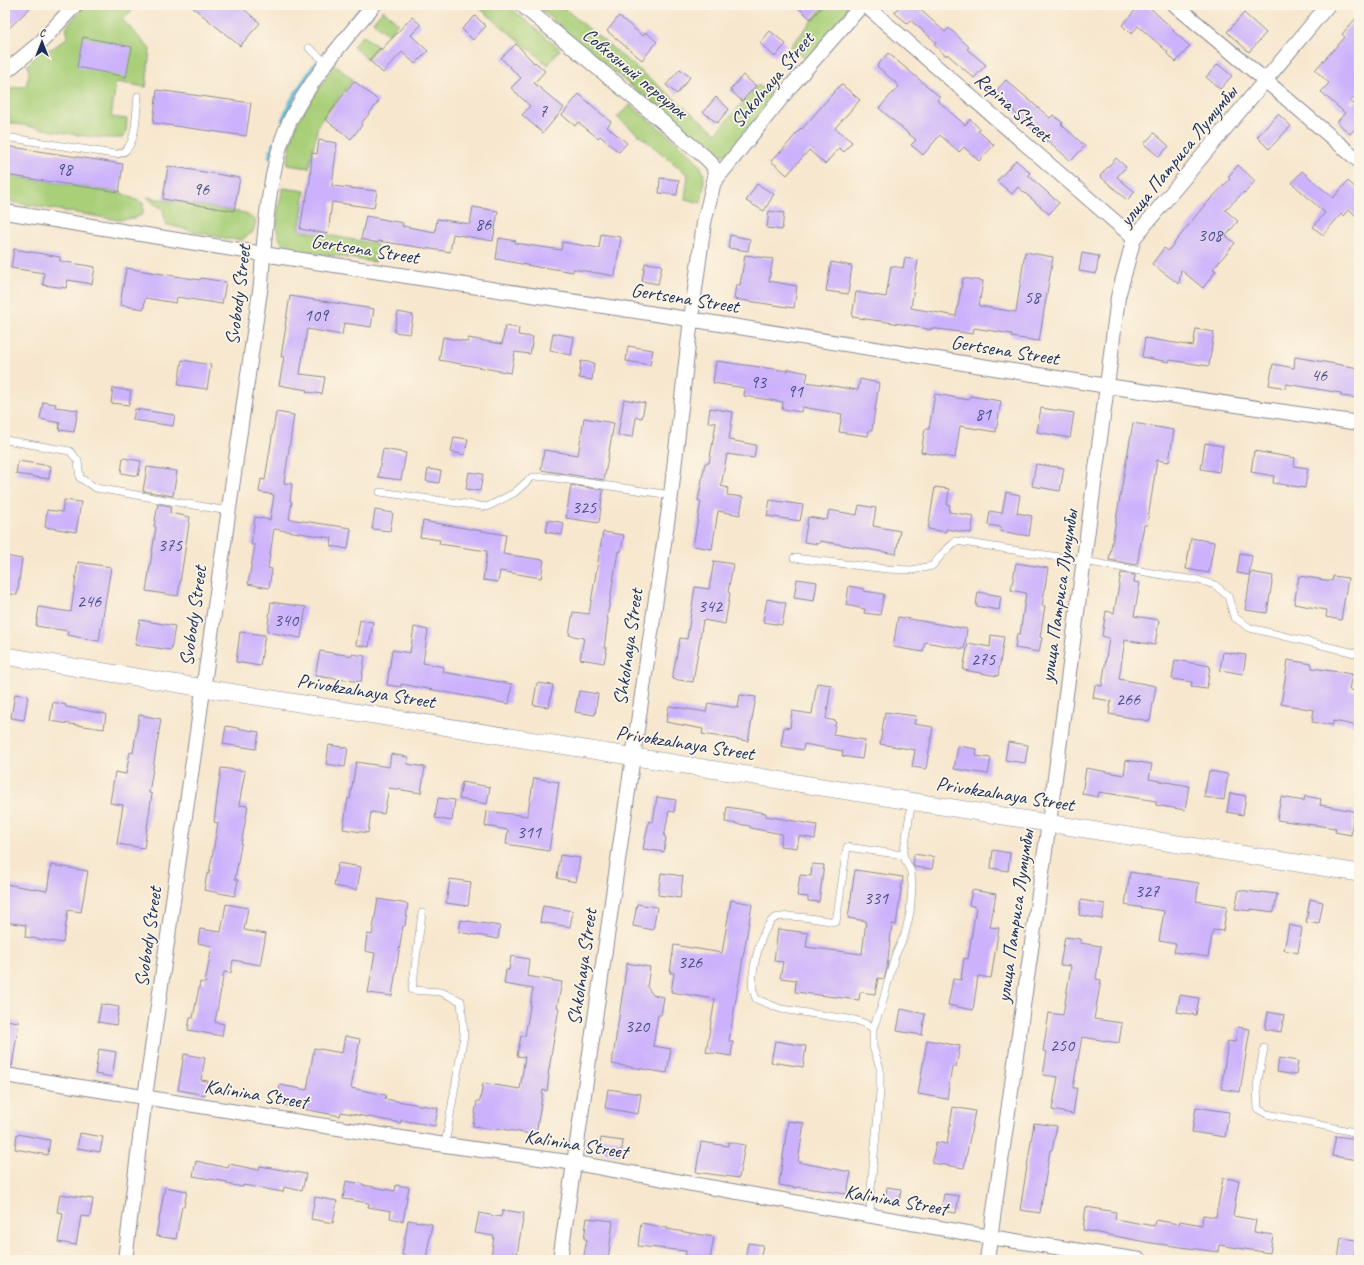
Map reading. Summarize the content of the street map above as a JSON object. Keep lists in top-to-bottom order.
{
  "streets": {
    "street": [
      "Совхозный переулок",
      "Shkolnaya Street",
      "Repina Street",
      "улица Патриса Лумумбы",
      "Gertsena Street",
      "Svobody Street",
      "Privokzalnaya Street",
      "Kalinina Street"
    ]
  },
  "crossings": [
    ["Совхозный переулок", "Shkolnaya Street"],
    ["Shkolnaya Street", "Gertsena Street"],
    ["Shkolnaya Street", "Privokzalnaya Street"],
    ["Shkolnaya Street", "Kalinina Street"],
    ["Repina Street", "улица Патриса Лумумбы"],
    ["улица Патриса Лумумбы", "Gertsena Street"],
    ["улица Патриса Лумумбы", "Privokzalnaya Street"],
    ["улица Патриса Лумумбы", "Kalinina Street"],
    ["Gertsena Street", "Svobody Street"],
    ["Svobody Street", "Privokzalnaya Street"],
    ["Svobody Street", "Kalinina Street"]
  ],
  "house_numbers": [
    "7",
    "98",
    "96",
    "86",
    "308",
    "58",
    "109",
    "46",
    "93",
    "91",
    "81",
    "325",
    "375",
    "246",
    "342",
    "340",
    "275",
    "266",
    "311",
    "327",
    "331",
    "326",
    "320",
    "250"
  ],
  "north": "top"
}
